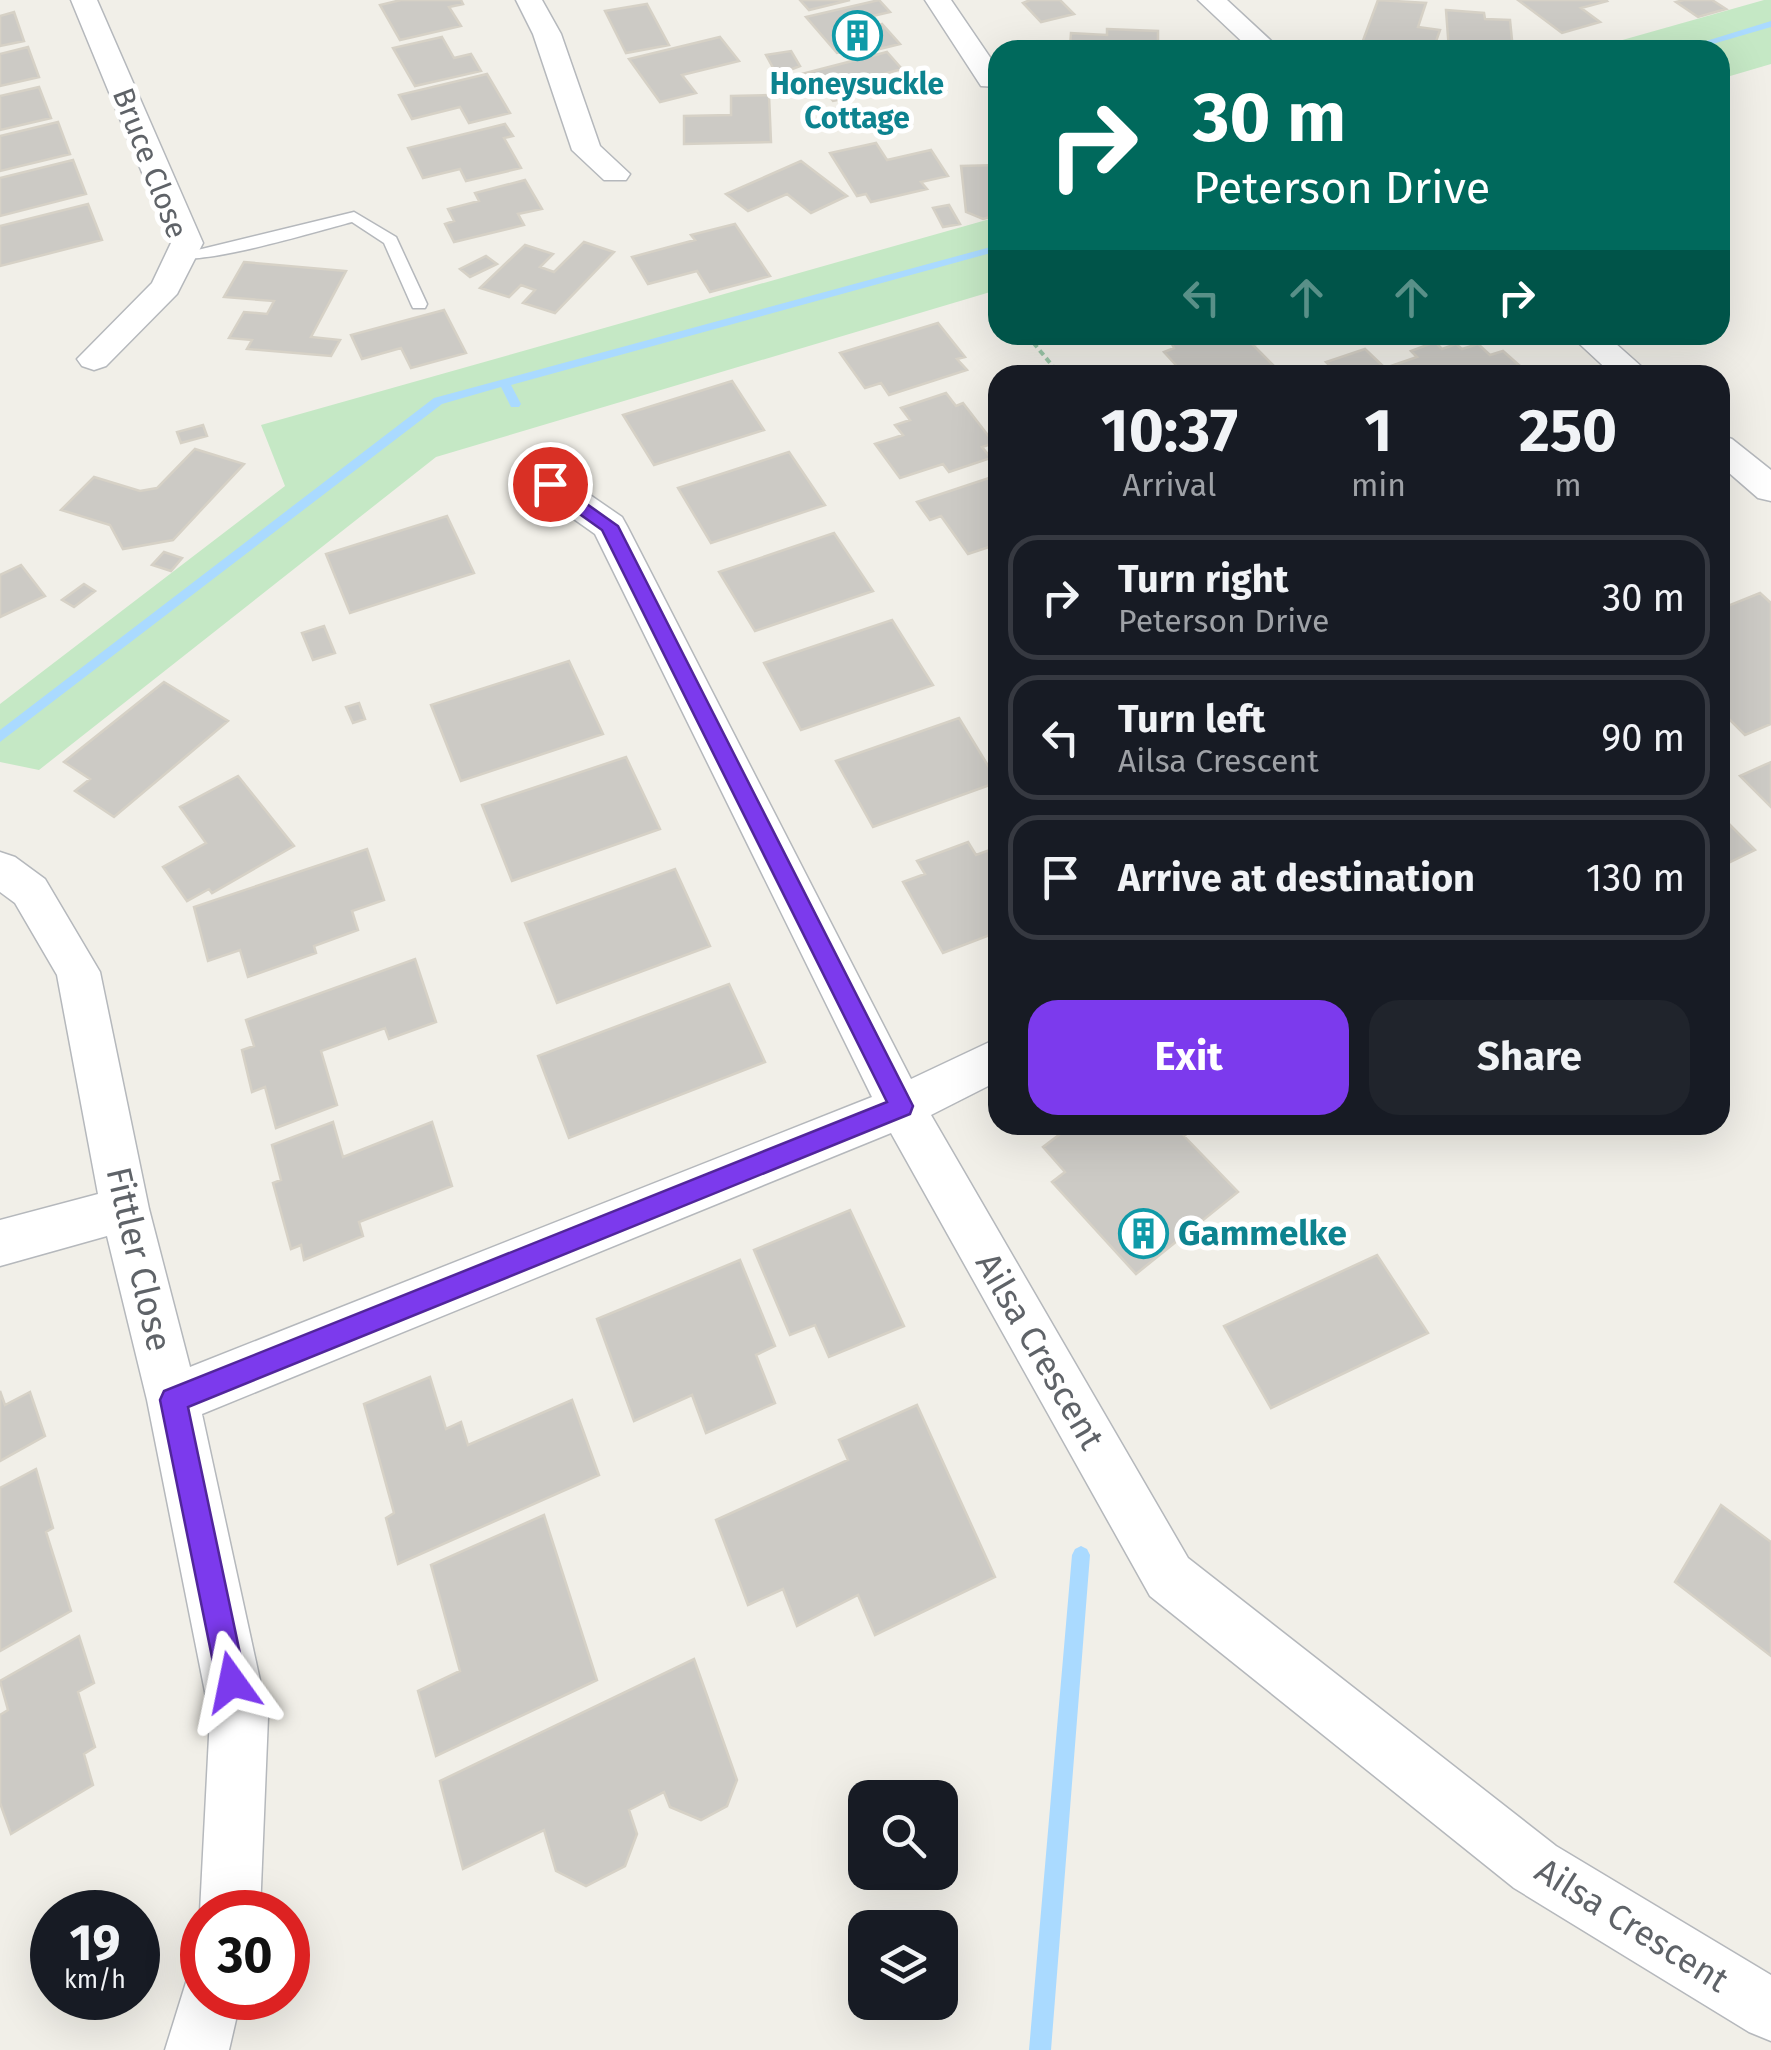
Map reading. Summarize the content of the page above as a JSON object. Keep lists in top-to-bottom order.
{
  "streets": {
    "street": ["Bruce Close", "Fittler Close", "Ailsa Crescent"]
  },
  "places": {
    "building": ["Honeysuckle Cottage", "Gammelke"]
  },
  "page": {
    "turn": ["30 m", "Peterson Drive"],
    "eta": [
      "10:37",
      "Arrival",
      "1",
      "min",
      "250",
      "m"
    ],
    "list": [
      {
        "name": "Turn right",
        "note": "Peterson Drive",
        "value": "30 m"
      },
      {
        "name": "Turn left",
        "note": "Ailsa Crescent",
        "value": "90 m"
      },
      {
        "name": "Arrive at destination",
        "value": "130 m"
      }
    ],
    "buttons": ["Exit", "Share"],
    "speed": "19 km/h",
    "limit": "30"
  }
}
